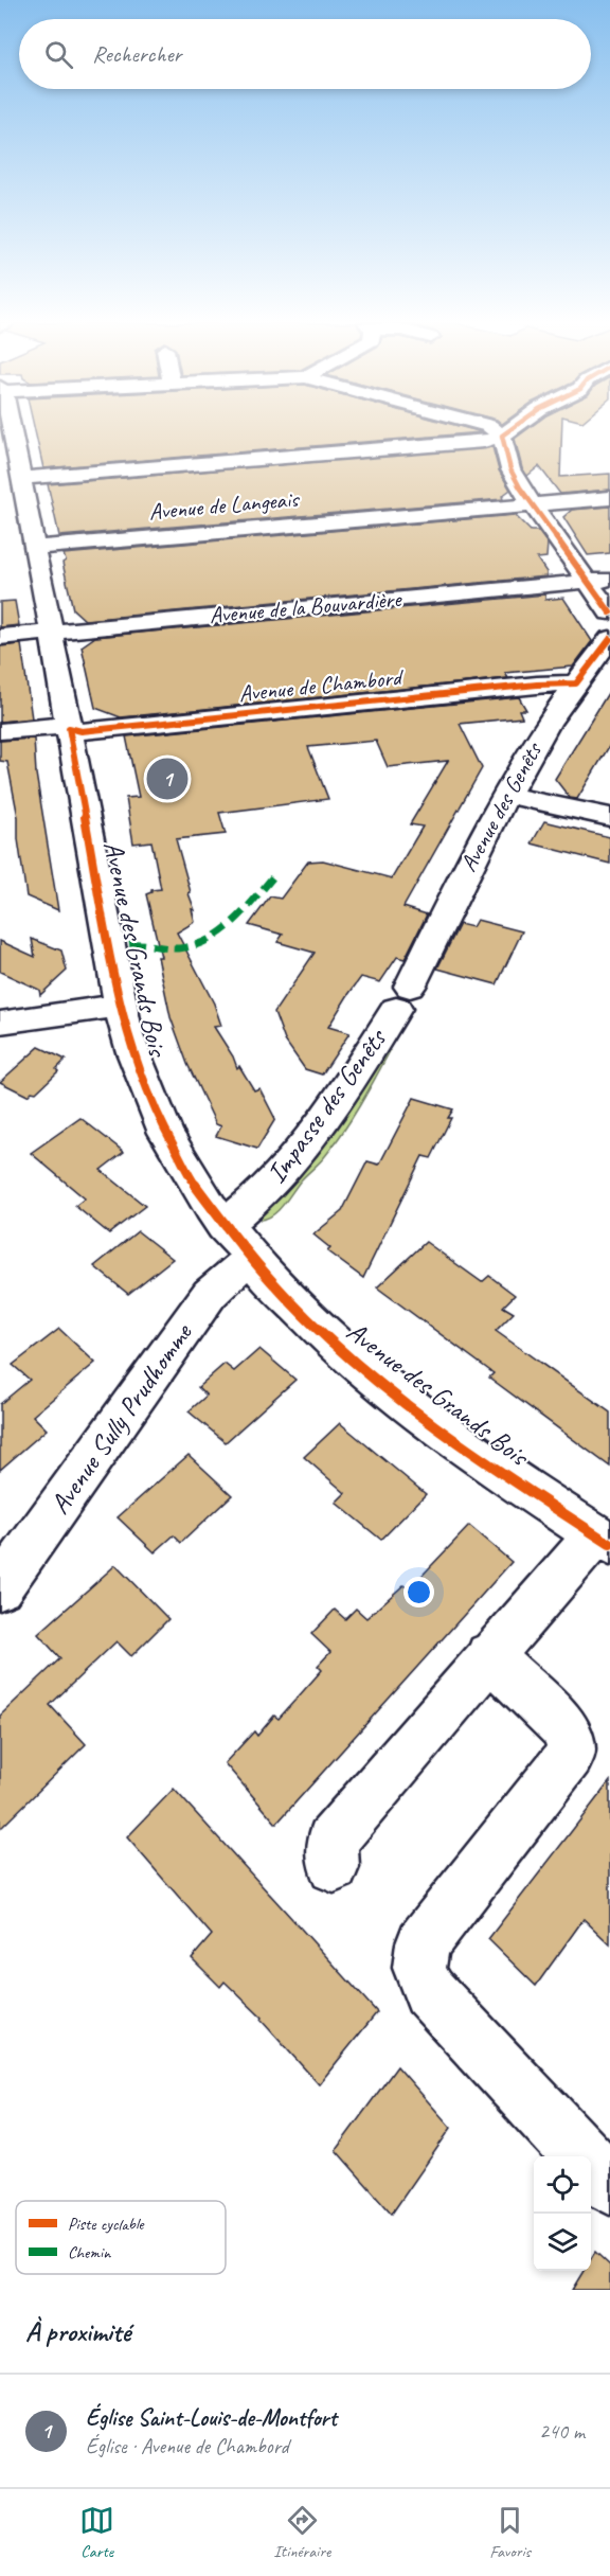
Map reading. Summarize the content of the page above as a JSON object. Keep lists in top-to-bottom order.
{
  "streets": {
    "street": [
      "Avenue de Langeais",
      "Avenue de la Bouvardière",
      "Avenue de Chambord",
      "Avenue des Genêts",
      "Avenue des Grands Bois",
      "Impasse des Genêts",
      "Avenue Sully Prudhomme"
    ]
  },
  "crossings": [
    ["Avenue de Langeais", "Avenue des Grands Bois"],
    ["Avenue de la Bouvardière", "Avenue des Grands Bois"],
    ["Avenue de Chambord", "Avenue des Genêts"],
    ["Avenue de Chambord", "Avenue des Grands Bois"],
    ["Avenue des Genêts", "Impasse des Genêts"],
    ["Avenue des Grands Bois", "Impasse des Genêts"],
    ["Avenue des Grands Bois", "Avenue Sully Prudhomme"]
  ],
  "legend": ["Piste cyclable", "Chemin"],
  "page": {
    "search": "Rechercher",
    "pins": "1",
    "heading": "À proximité",
    "list": [
      {
        "mark": "1",
        "name": "Église Saint-Louis-de-Montfort",
        "note": "Église · Avenue de Chambord",
        "value": "240 m"
      }
    ],
    "nav": ["Carte", "Itinéraire", "Favoris"]
  }
}
